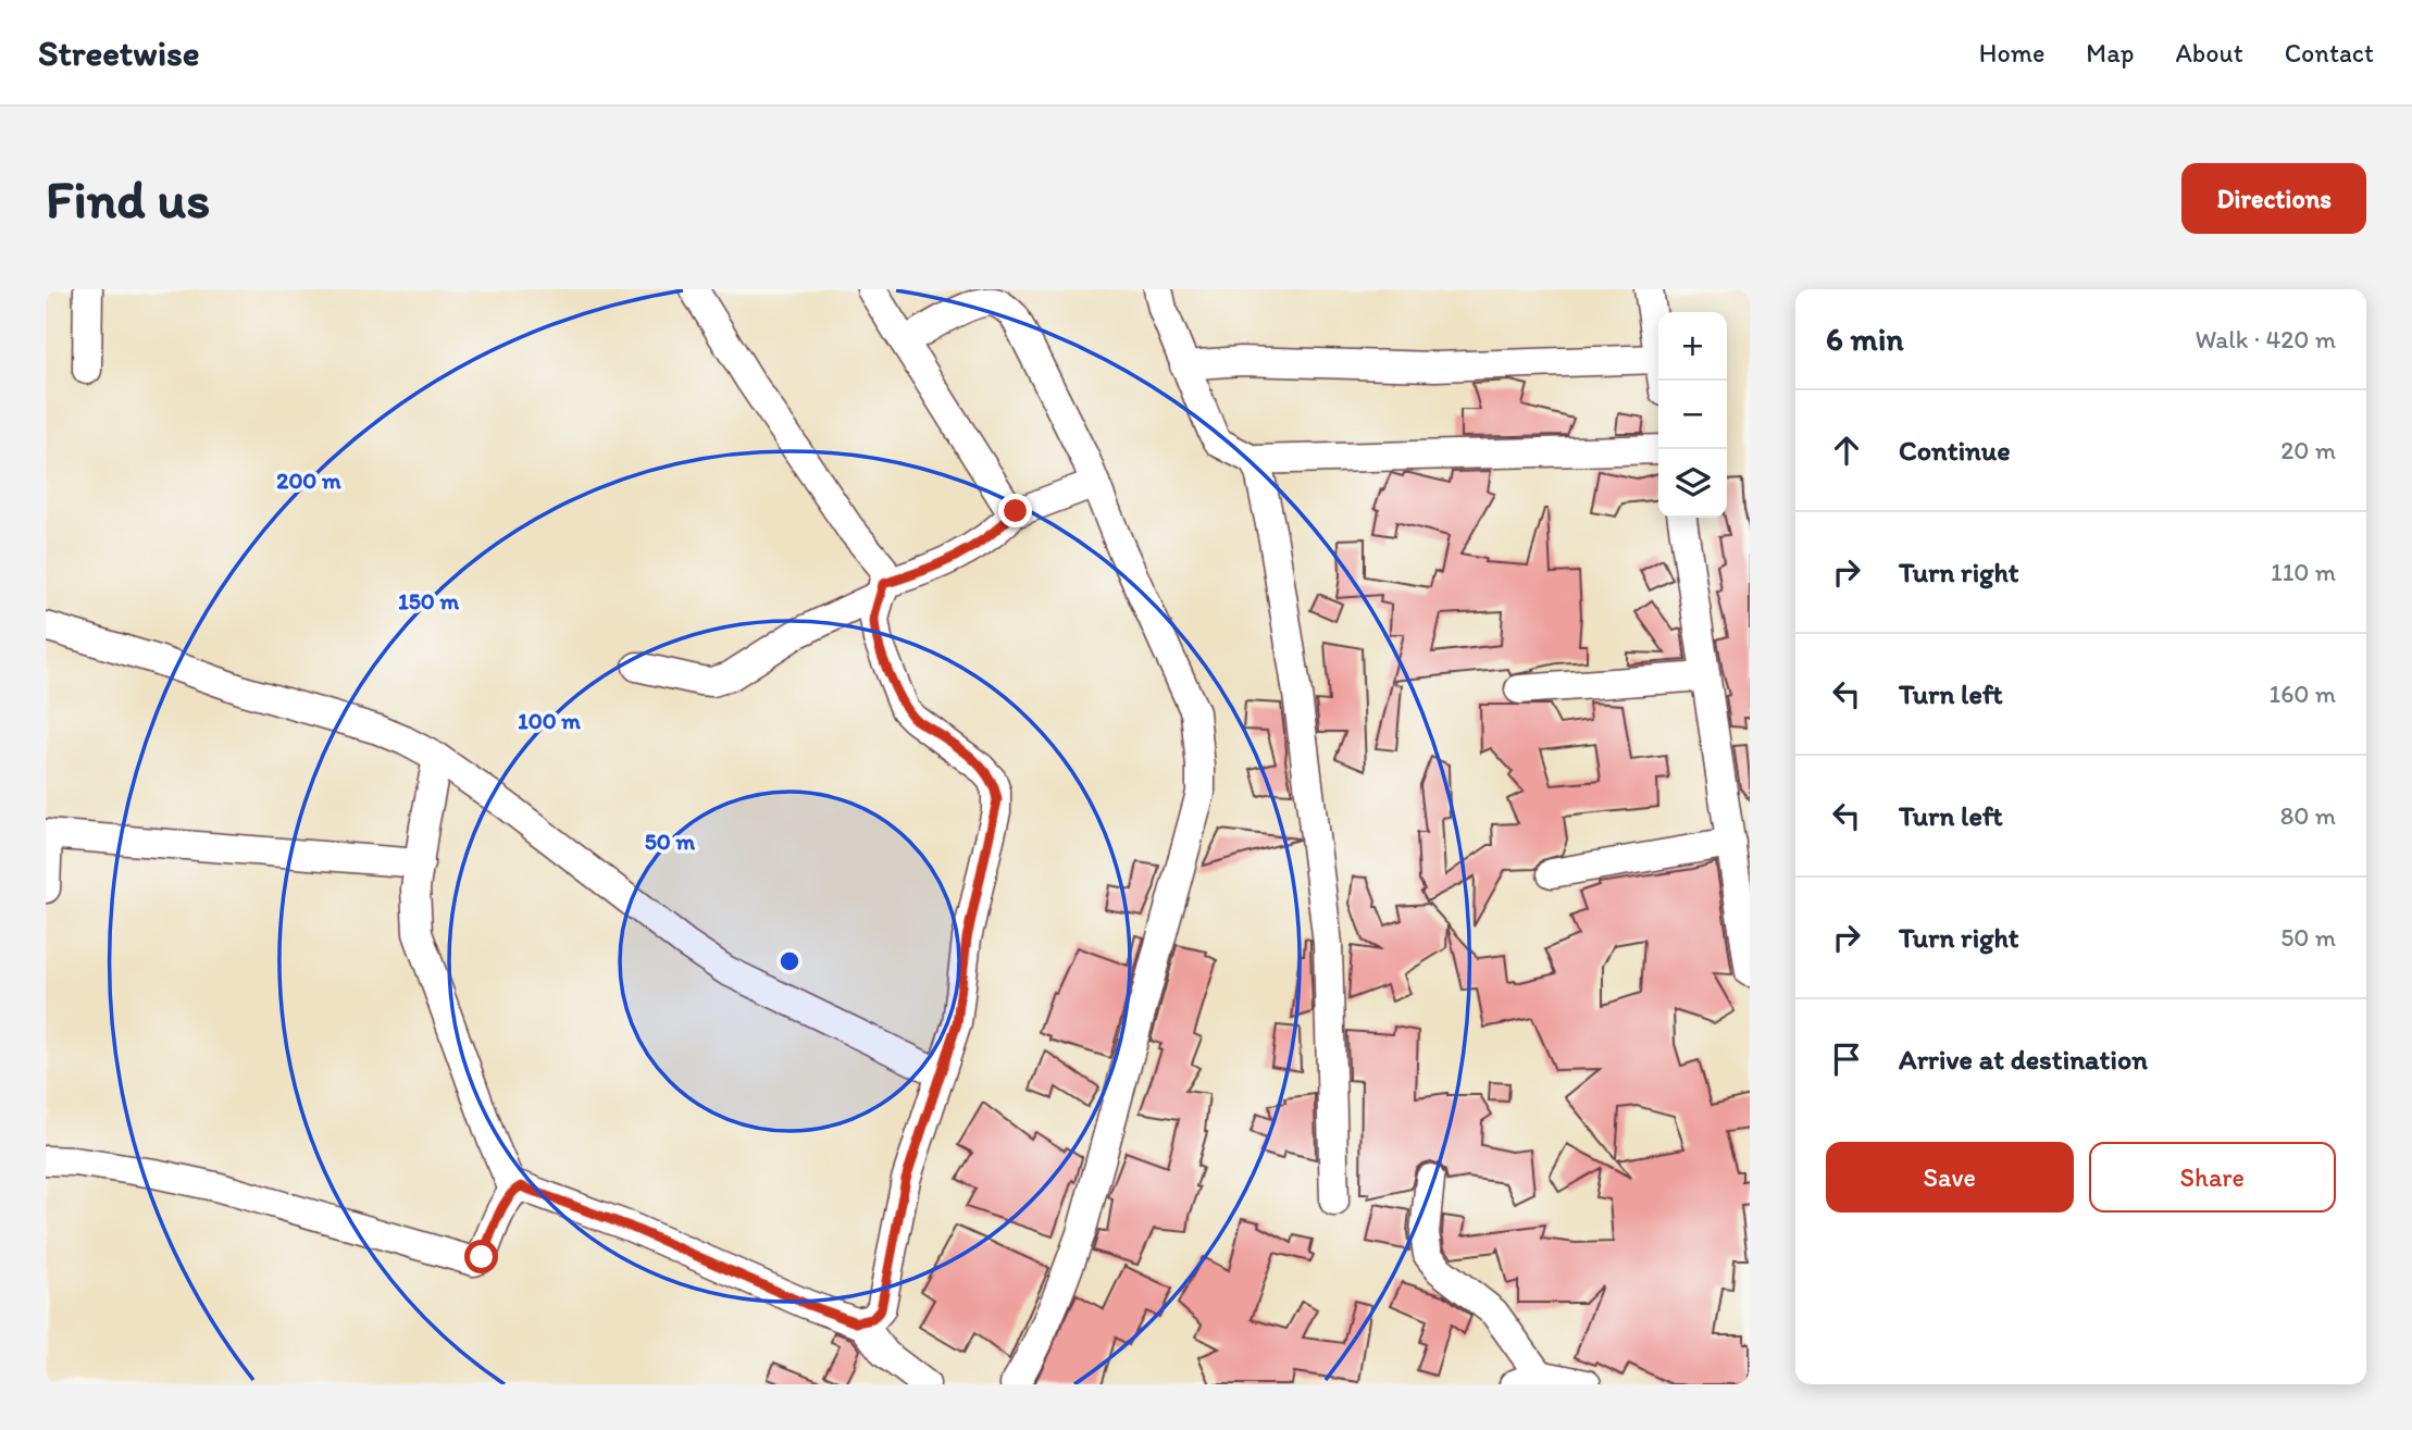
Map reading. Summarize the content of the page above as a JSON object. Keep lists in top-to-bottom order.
{
  "page": {
    "header": "Streetwise",
    "nav": [
      "Home",
      "Map",
      "About",
      "Contact"
    ],
    "buttons": [
      "Directions",
      ["Save", "Share"]
    ],
    "title": "Find us",
    "heading": ["6 min", "Walk · 420 m"],
    "map_buttons": ["+", "−"],
    "list": [
      ["Continue", "20 m"],
      ["Turn right", "110 m"],
      ["Turn left", "160 m"],
      ["Turn left", "80 m"],
      ["Turn right", "50 m"],
      "Arrive at destination"
    ]
  },
  "rings": [
    "200 m",
    "150 m",
    "100 m",
    "50 m"
  ]
}
